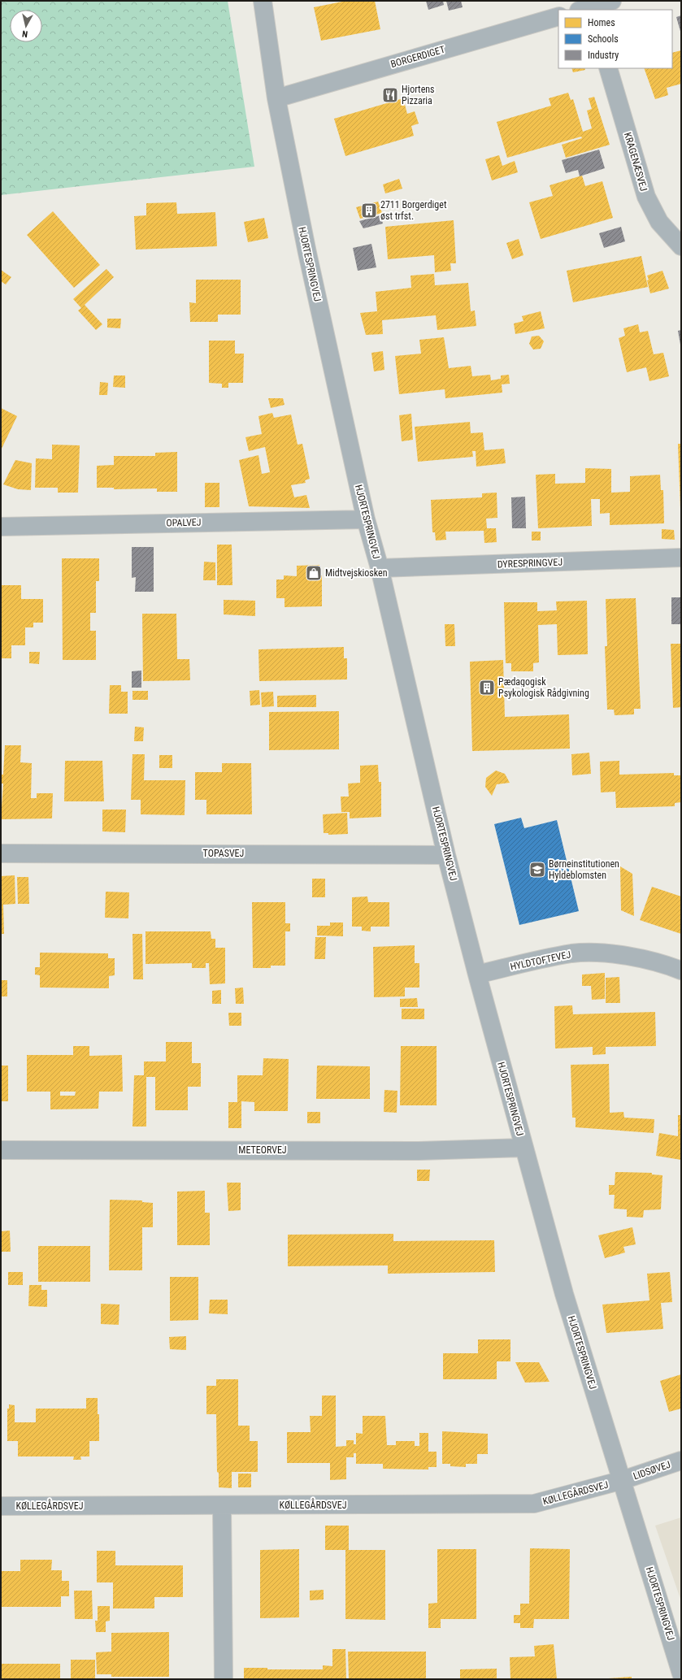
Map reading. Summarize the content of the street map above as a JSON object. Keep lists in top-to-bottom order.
{
  "streets": {
    "street": [
      "BORGERDIGET",
      "KRAGENÆSVEJ",
      "HJORTESPRINGVEJ",
      "OPALVEJ",
      "DYRESPRINGVEJ",
      "TOPASVEJ",
      "HYLDTOFTEVEJ",
      "METEORVEJ",
      "LIDSØVEJ",
      "KØLLEGÅRDSVEJ"
    ]
  },
  "crossings": [
    ["BORGERDIGET", "HJORTESPRINGVEJ"],
    ["HJORTESPRINGVEJ", "OPALVEJ"],
    ["HJORTESPRINGVEJ", "DYRESPRINGVEJ"],
    ["HJORTESPRINGVEJ", "TOPASVEJ"],
    ["HJORTESPRINGVEJ", "HYLDTOFTEVEJ"],
    ["HJORTESPRINGVEJ", "METEORVEJ"],
    ["HJORTESPRINGVEJ", "LIDSØVEJ"],
    ["HJORTESPRINGVEJ", "KØLLEGÅRDSVEJ"],
    ["LIDSØVEJ", "KØLLEGÅRDSVEJ"]
  ],
  "places": {
    "restaurant": ["Hjortens Pizzaria"],
    "building": ["2711 Borgerdiget øst trfst.", "Pædagogisk Psykologisk Rådgivning"],
    "shop": ["Midtvejskiosken"],
    "school or university": ["Børneinstitutionen Hyldeblomsten"]
  },
  "legend": ["Homes", "Schools", "Industry"],
  "north": "bottom"
}
